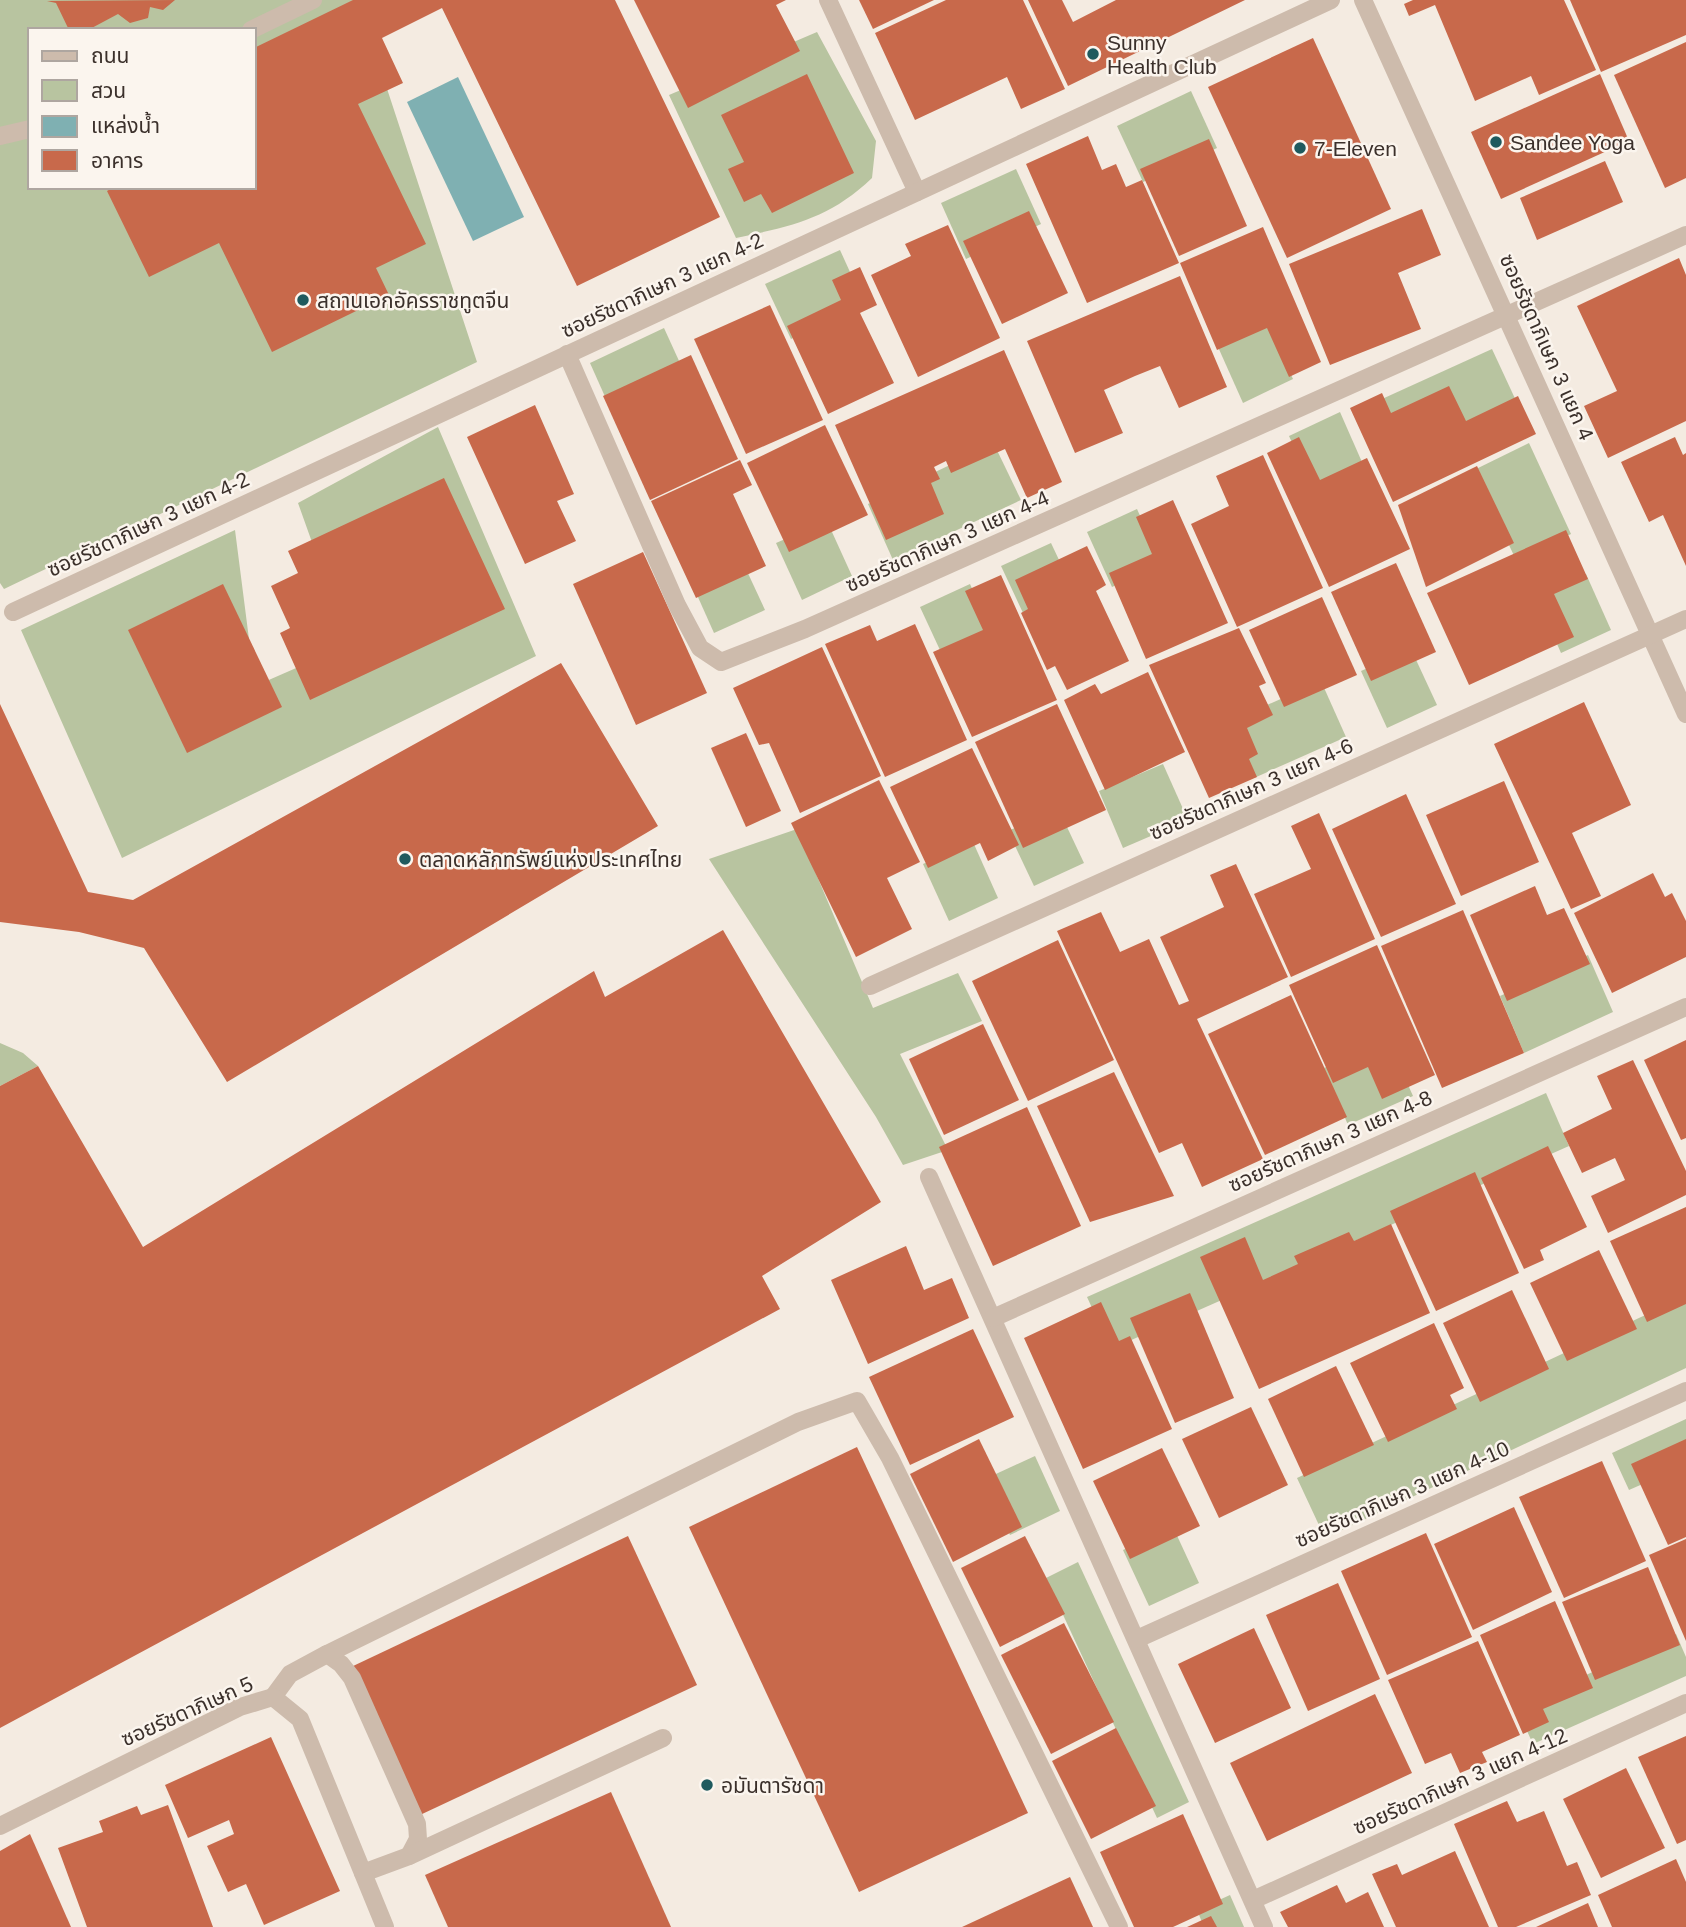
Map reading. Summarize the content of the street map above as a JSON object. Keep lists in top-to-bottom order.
{
  "streets": {
    "street": [
      "ซอยรัชดาภิเษก 3 แยก 4-2",
      "ซอยรัชดาภิเษก 3 แยก 4",
      "ซอยรัชดาภิเษก 3 แยก 4-4",
      "ซอยรัชดาภิเษก 3 แยก 4-6",
      "ซอยรัชดาภิเษก 3 แยก 4-8",
      "ซอยรัชดาภิเษก 3 แยก 4-10",
      "ซอยรัชดาภิเษก 5",
      "ซอยรัชดาภิเษก 3 แยก 4-12"
    ]
  },
  "crossings": [
    ["ซอยรัชดาภิเษก 3 แยก 4-2", "ซอยรัชดาภิเษก 3 แยก 4-4"],
    ["ซอยรัชดาภิเษก 3 แยก 4", "ซอยรัชดาภิเษก 3 แยก 4-4"],
    ["ซอยรัชดาภิเษก 3 แยก 4", "ซอยรัชดาภิเษก 3 แยก 4-6"]
  ],
  "places": [
    "Sunny Health Club",
    "Sandee Yoga",
    "7-Eleven",
    "สถานเอกอัครราชทูตจีน",
    "ตลาดหลักทรัพย์แห่งประเทศไทย",
    "อมันตารัชดา"
  ],
  "legend": [
    "ถนน",
    "สวน",
    "แหล่งน้ำ",
    "อาคาร"
  ]
}
